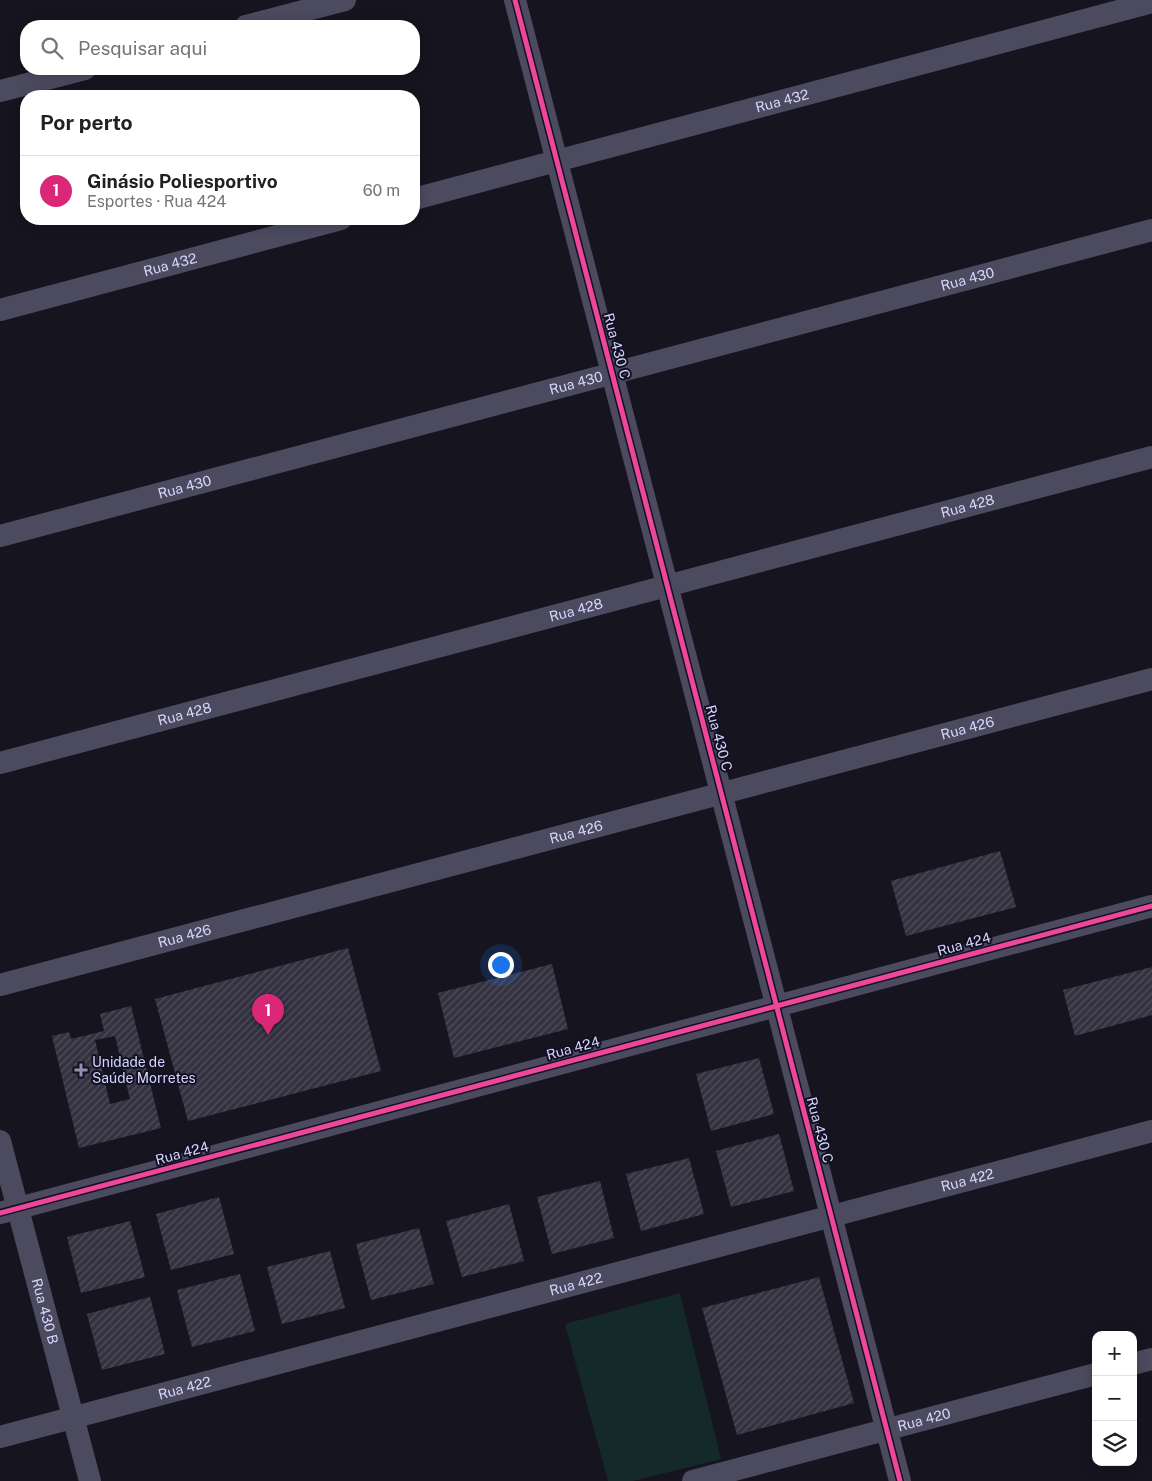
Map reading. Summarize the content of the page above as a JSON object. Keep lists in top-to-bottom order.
{
  "streets": {
    "street": [
      "Rua 432",
      "Rua 430",
      "Rua 430 C",
      "Rua 428",
      "Rua 426",
      "Rua 424",
      "Rua 422",
      "Rua 430 B",
      "Rua 420"
    ]
  },
  "crossings": [
    ["Rua 432", "Rua 430 C"],
    ["Rua 430", "Rua 430 C"],
    ["Rua 430 C", "Rua 428"],
    ["Rua 430 C", "Rua 426"],
    ["Rua 430 C", "Rua 424"],
    ["Rua 430 C", "Rua 422"],
    ["Rua 430 C", "Rua 420"],
    ["Rua 424", "Rua 430 B"],
    ["Rua 422", "Rua 430 B"]
  ],
  "places": {
    "health": ["Unidade de Saúde Morretes"]
  },
  "page": {
    "search": "Pesquisar aqui",
    "heading": "Por perto",
    "list": [
      {
        "mark": "1",
        "name": "Ginásio Poliesportivo",
        "note": "Esportes · Rua 424",
        "value": "60 m"
      }
    ],
    "pins": "1",
    "map_buttons": ["+", "−"]
  }
}
